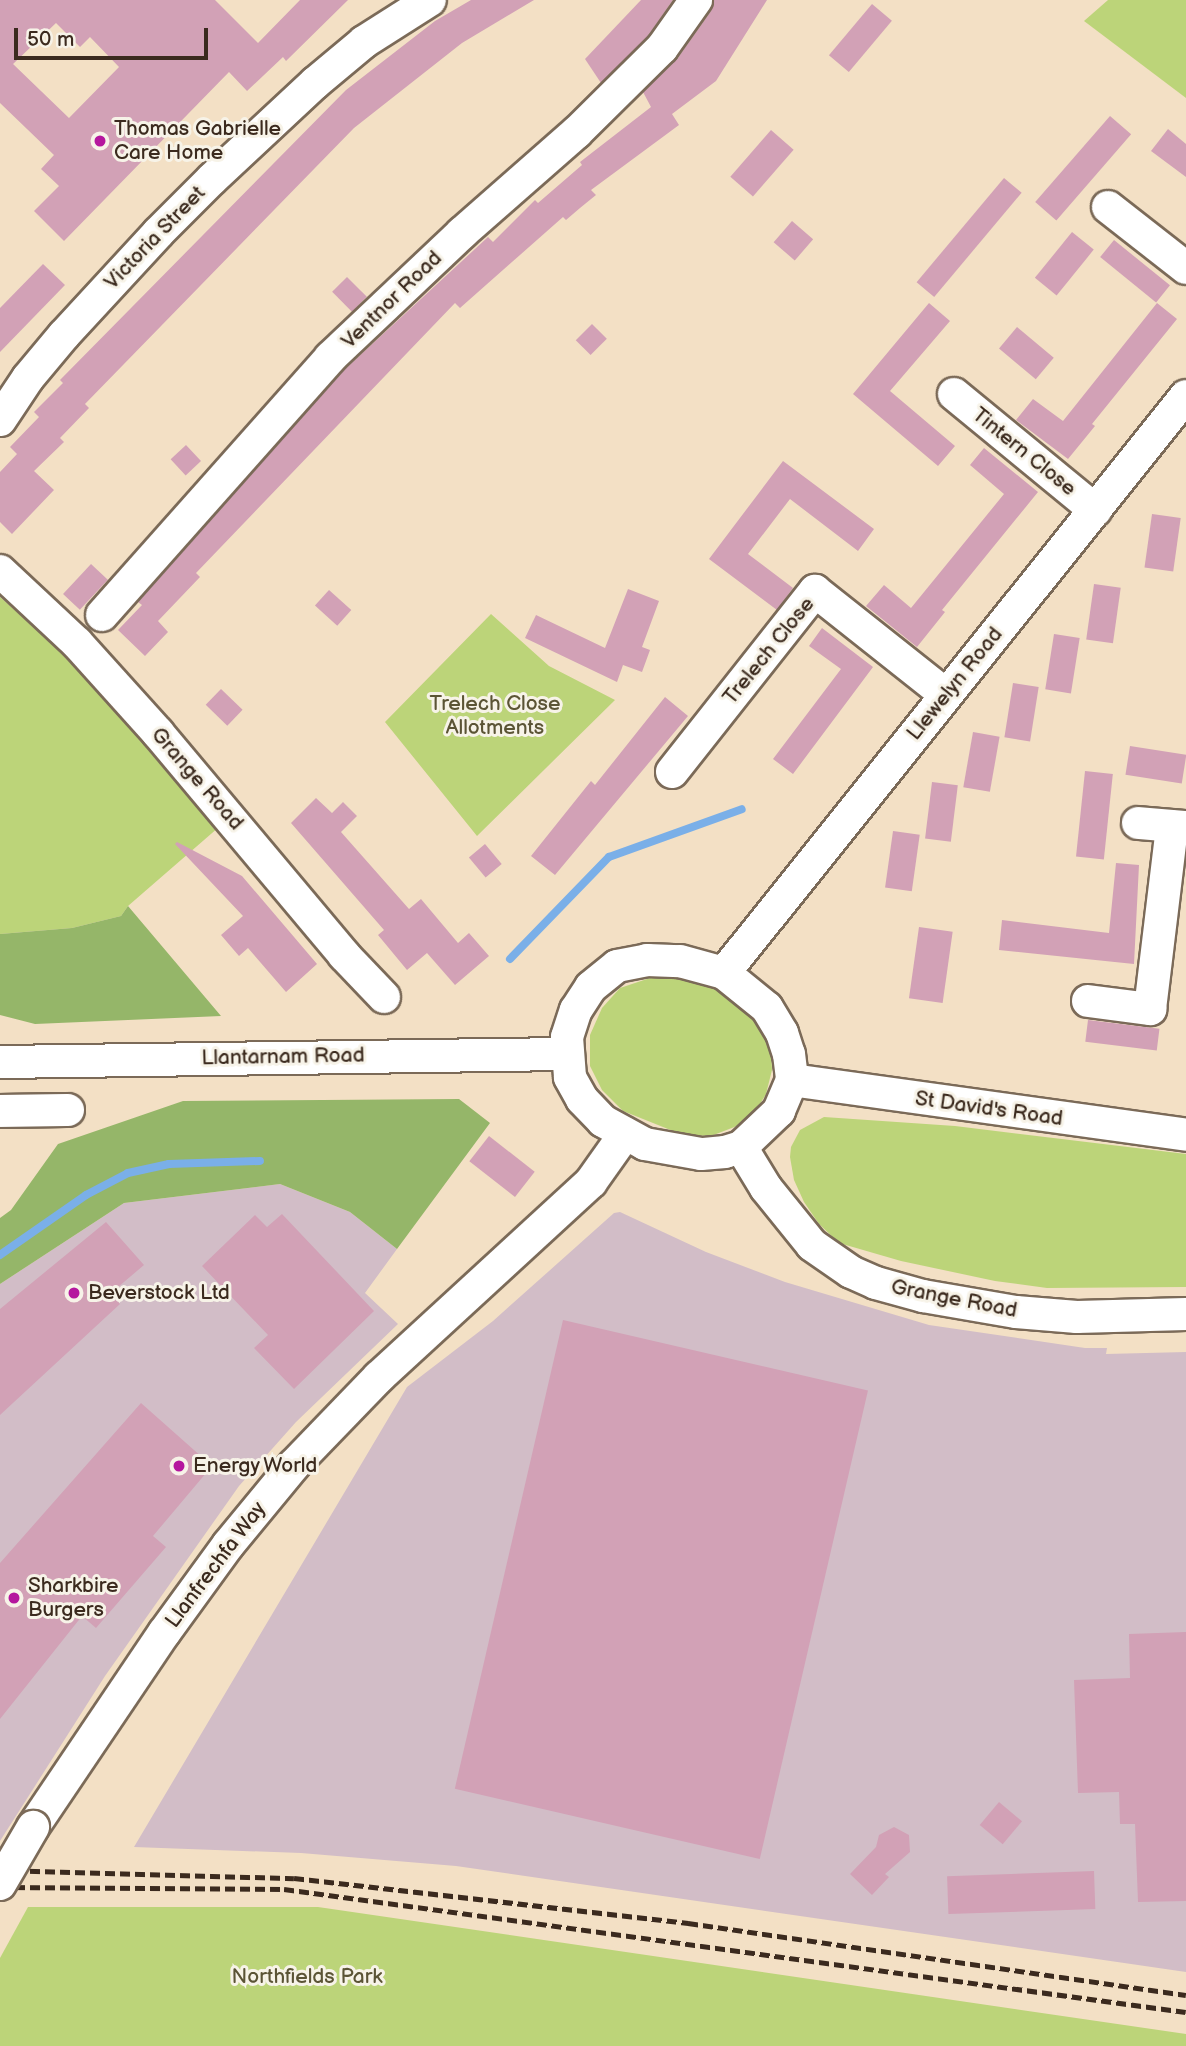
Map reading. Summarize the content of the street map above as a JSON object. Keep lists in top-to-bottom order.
{
  "streets": {
    "street": [
      "Victoria Street",
      "Ventnor Road",
      "Tintern Close",
      "Trelech Close",
      "Llewelyn Road",
      "Grange Road",
      "Llantarnam Road",
      "St David's Road",
      "Llanfrechfa Way"
    ]
  },
  "crossings": [
    ["Tintern Close", "Llewelyn Road"],
    ["Trelech Close", "Llewelyn Road"],
    ["Llewelyn Road", "Grange Road"],
    ["Llewelyn Road", "Llantarnam Road"],
    ["Llewelyn Road", "St David's Road"],
    ["Llewelyn Road", "Llanfrechfa Way"],
    ["Grange Road", "Llantarnam Road"],
    ["Grange Road", "St David's Road"],
    ["Grange Road", "Llanfrechfa Way"],
    ["Llantarnam Road", "St David's Road"],
    ["Llantarnam Road", "Llanfrechfa Way"],
    ["St David's Road", "Llanfrechfa Way"]
  ],
  "parks": ["Trelech Close Allotments", "Northfields Park"],
  "places": [
    "Thomas Gabrielle Care Home",
    "Beverstock Ltd",
    "Energy World",
    "Sharkbire Burgers"
  ],
  "scale_bar": "50 m"
}
